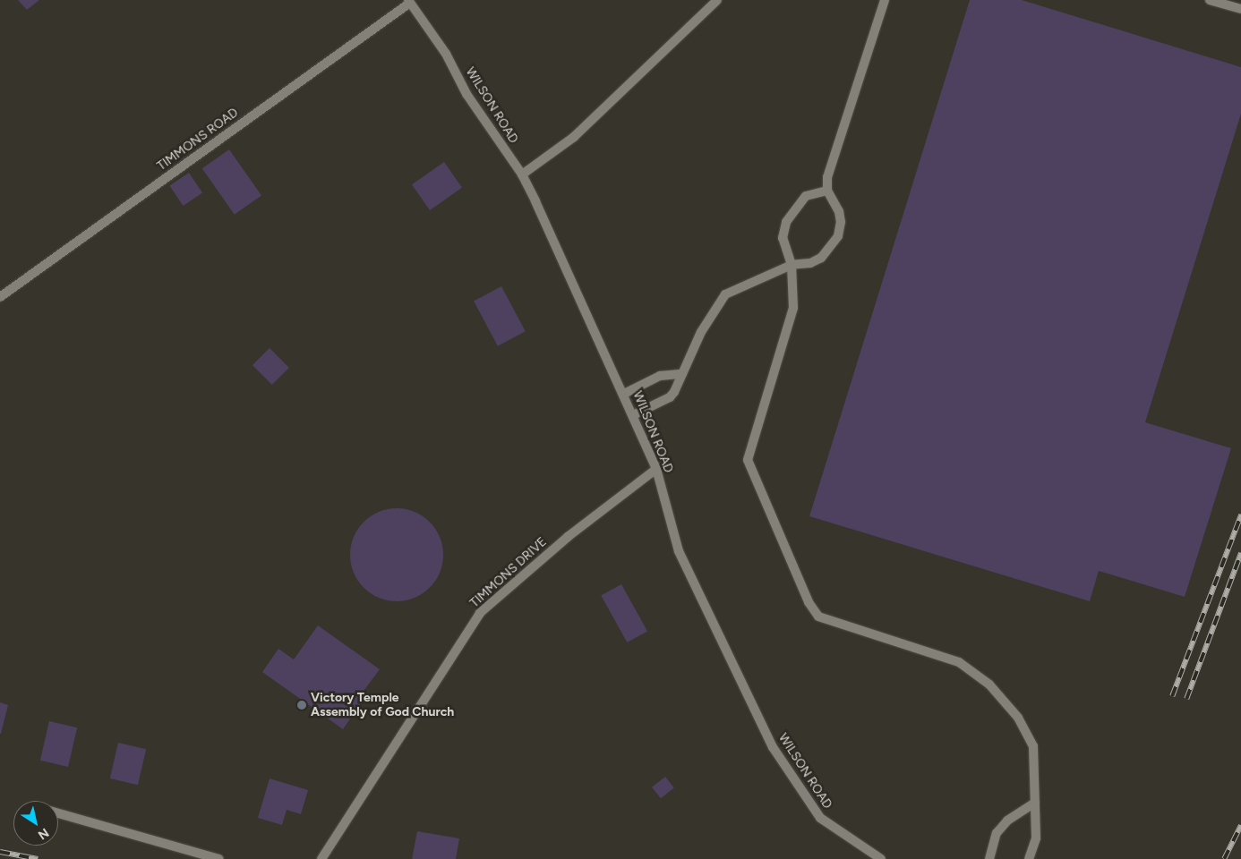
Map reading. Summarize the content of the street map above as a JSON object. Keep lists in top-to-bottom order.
{
  "streets": {
    "street": ["WILSON ROAD", "TIMMONS ROAD", "TIMMONS DRIVE"]
  },
  "crossings": [
    ["WILSON ROAD", "TIMMONS ROAD"],
    ["WILSON ROAD", "TIMMONS DRIVE"]
  ],
  "places": ["Victory Temple Assembly of God Church"],
  "north": "bottom right"
}
